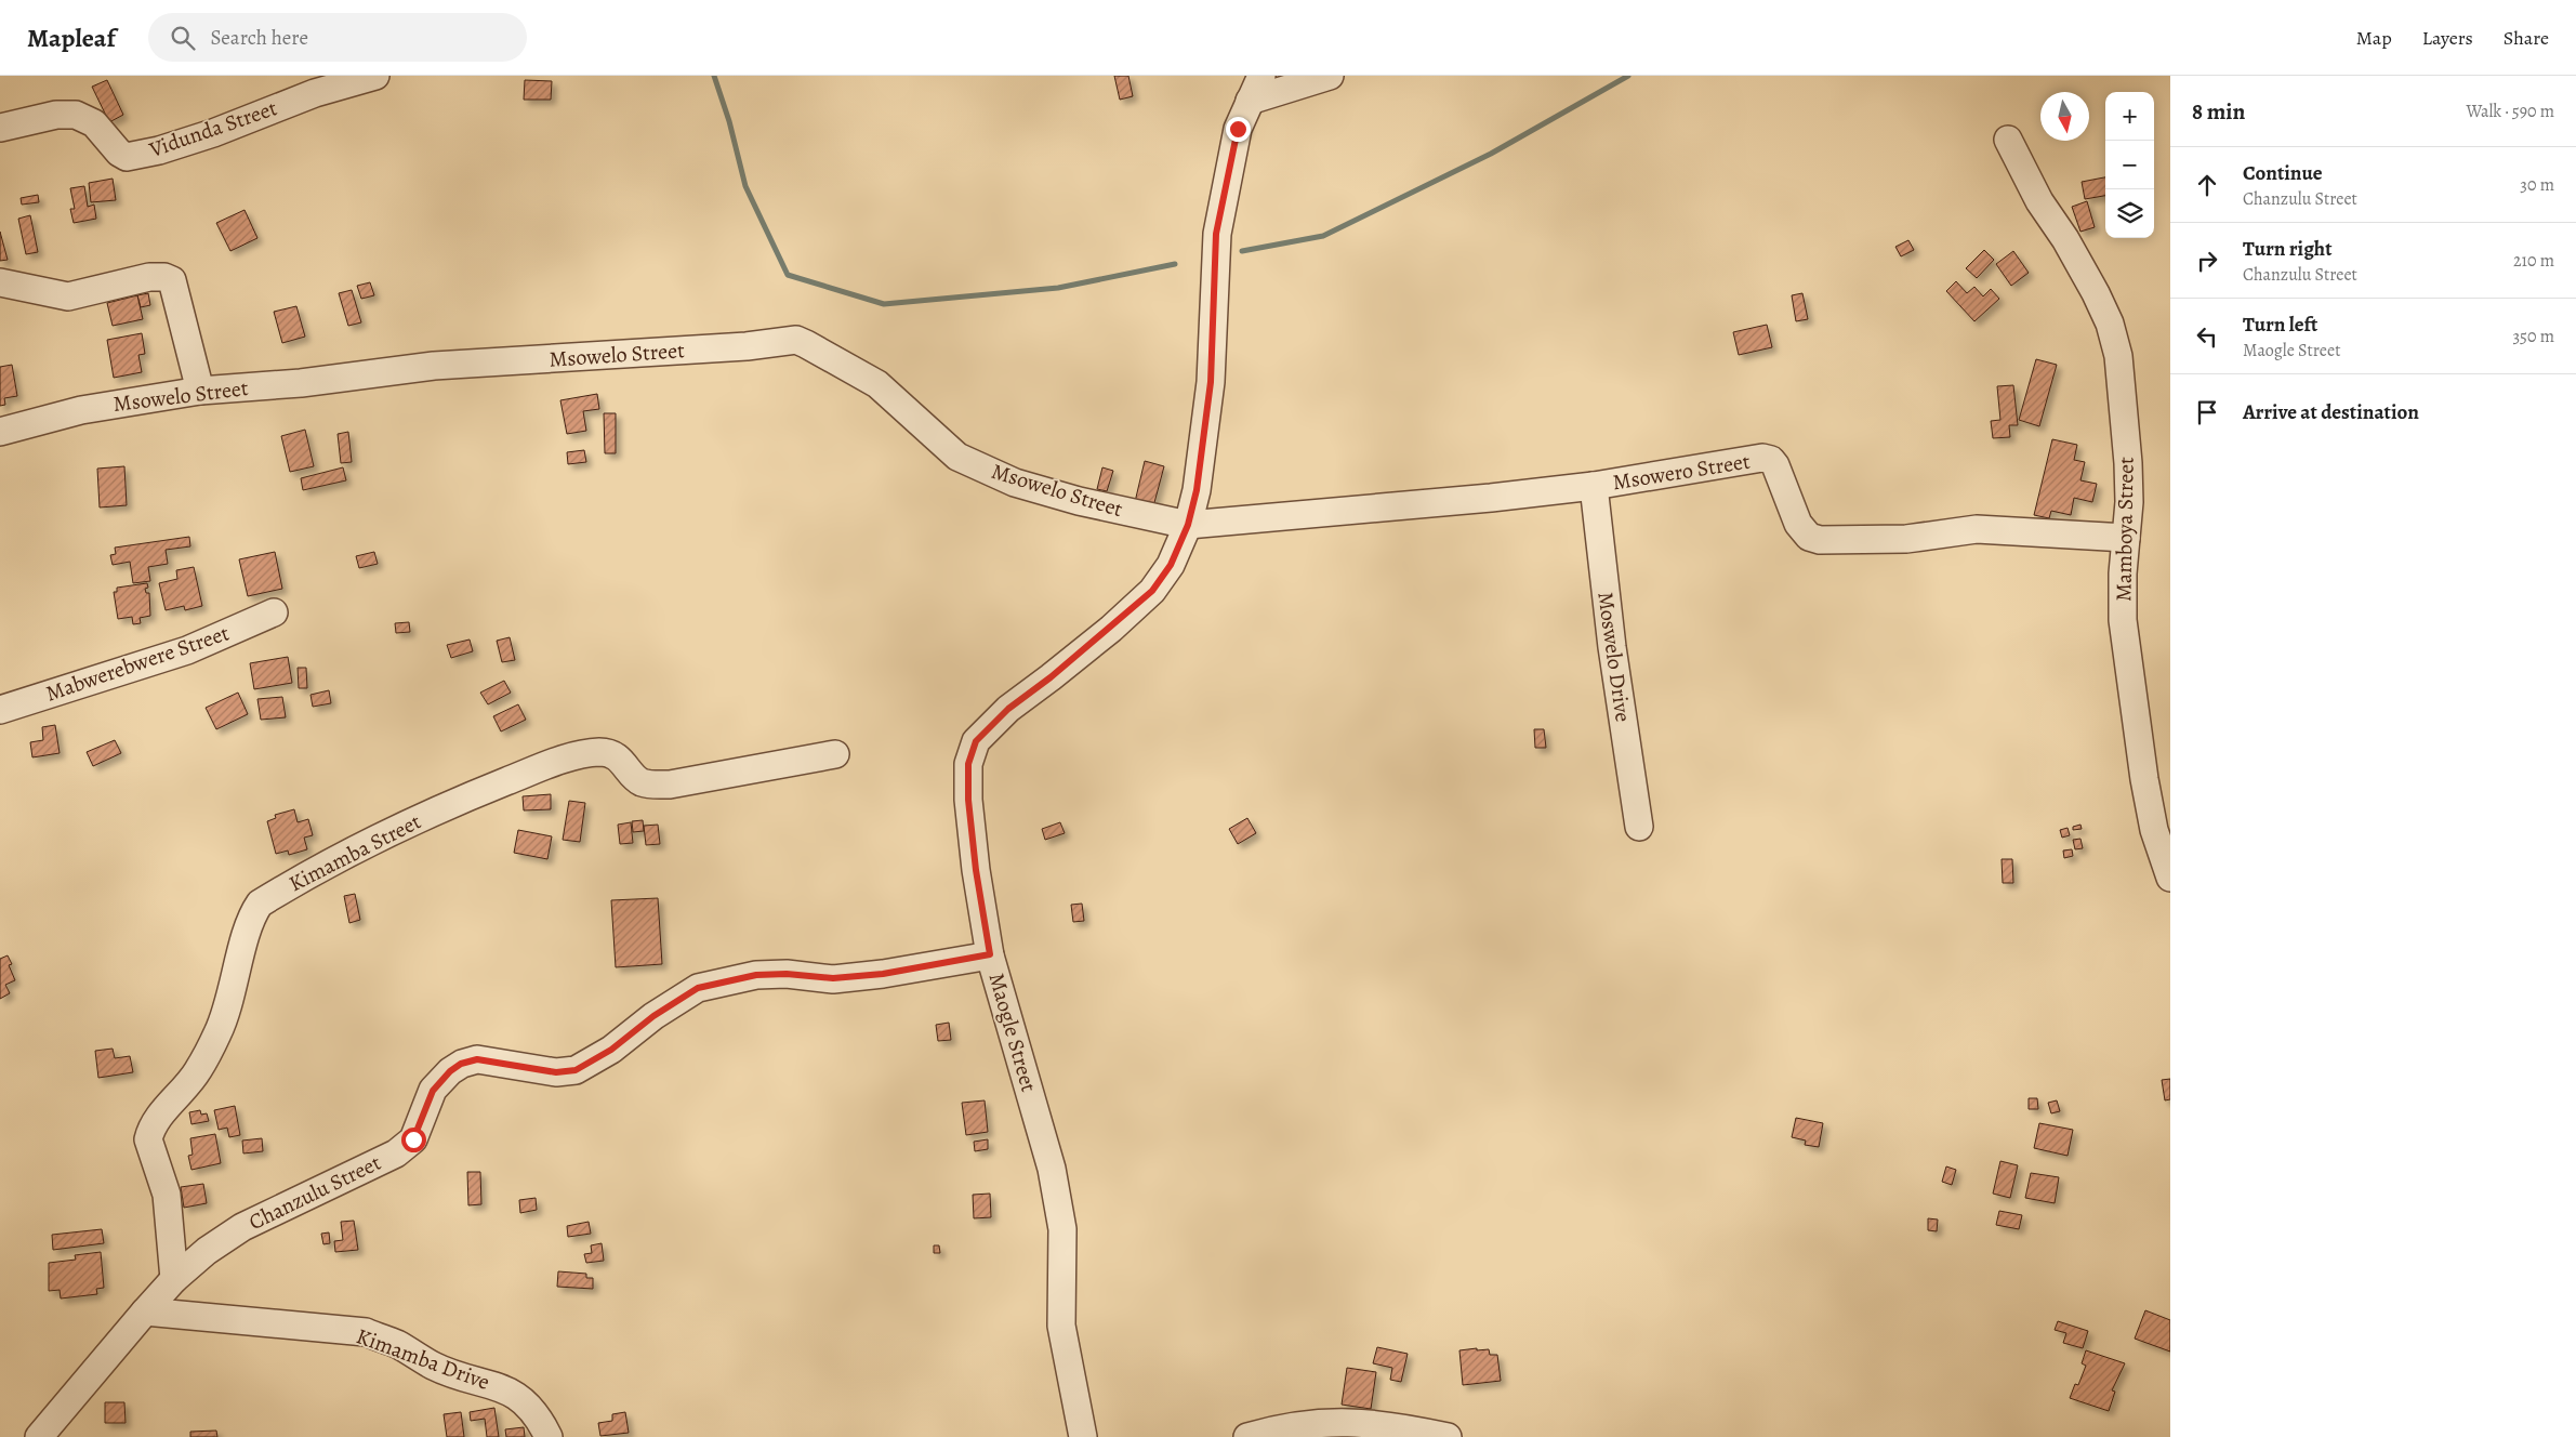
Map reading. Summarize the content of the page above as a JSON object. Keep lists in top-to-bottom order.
{
  "streets": {
    "street": [
      "Vidunda Street",
      "Msowelo Street",
      "Msowero Street",
      "Mamboya Street",
      "Moswelo Drive",
      "Mabwerebwere Street",
      "Kimamba Street",
      "Maogle Street",
      "Chanzulu Street",
      "Kimamba Drive"
    ]
  },
  "crossings": [
    ["Msowelo Street", "Msowero Street"],
    ["Msowelo Street", "Maogle Street"],
    ["Msowero Street", "Mamboya Street"],
    ["Msowero Street", "Moswelo Drive"],
    ["Msowero Street", "Maogle Street"],
    ["Kimamba Street", "Chanzulu Street"],
    ["Maogle Street", "Chanzulu Street"],
    ["Chanzulu Street", "Kimamba Drive"]
  ],
  "north": "bottom",
  "page": {
    "header": "Mapleaf",
    "search": "Search here",
    "nav": ["Map", "Layers", "Share"],
    "heading": ["8 min", "Walk · 590 m"],
    "map_buttons": ["+", "−"],
    "list": [
      ["Continue", "Chanzulu Street", "30 m"],
      ["Turn right", "Chanzulu Street", "210 m"],
      ["Turn left", "Maogle Street", "350 m"],
      "Arrive at destination"
    ]
  }
}
